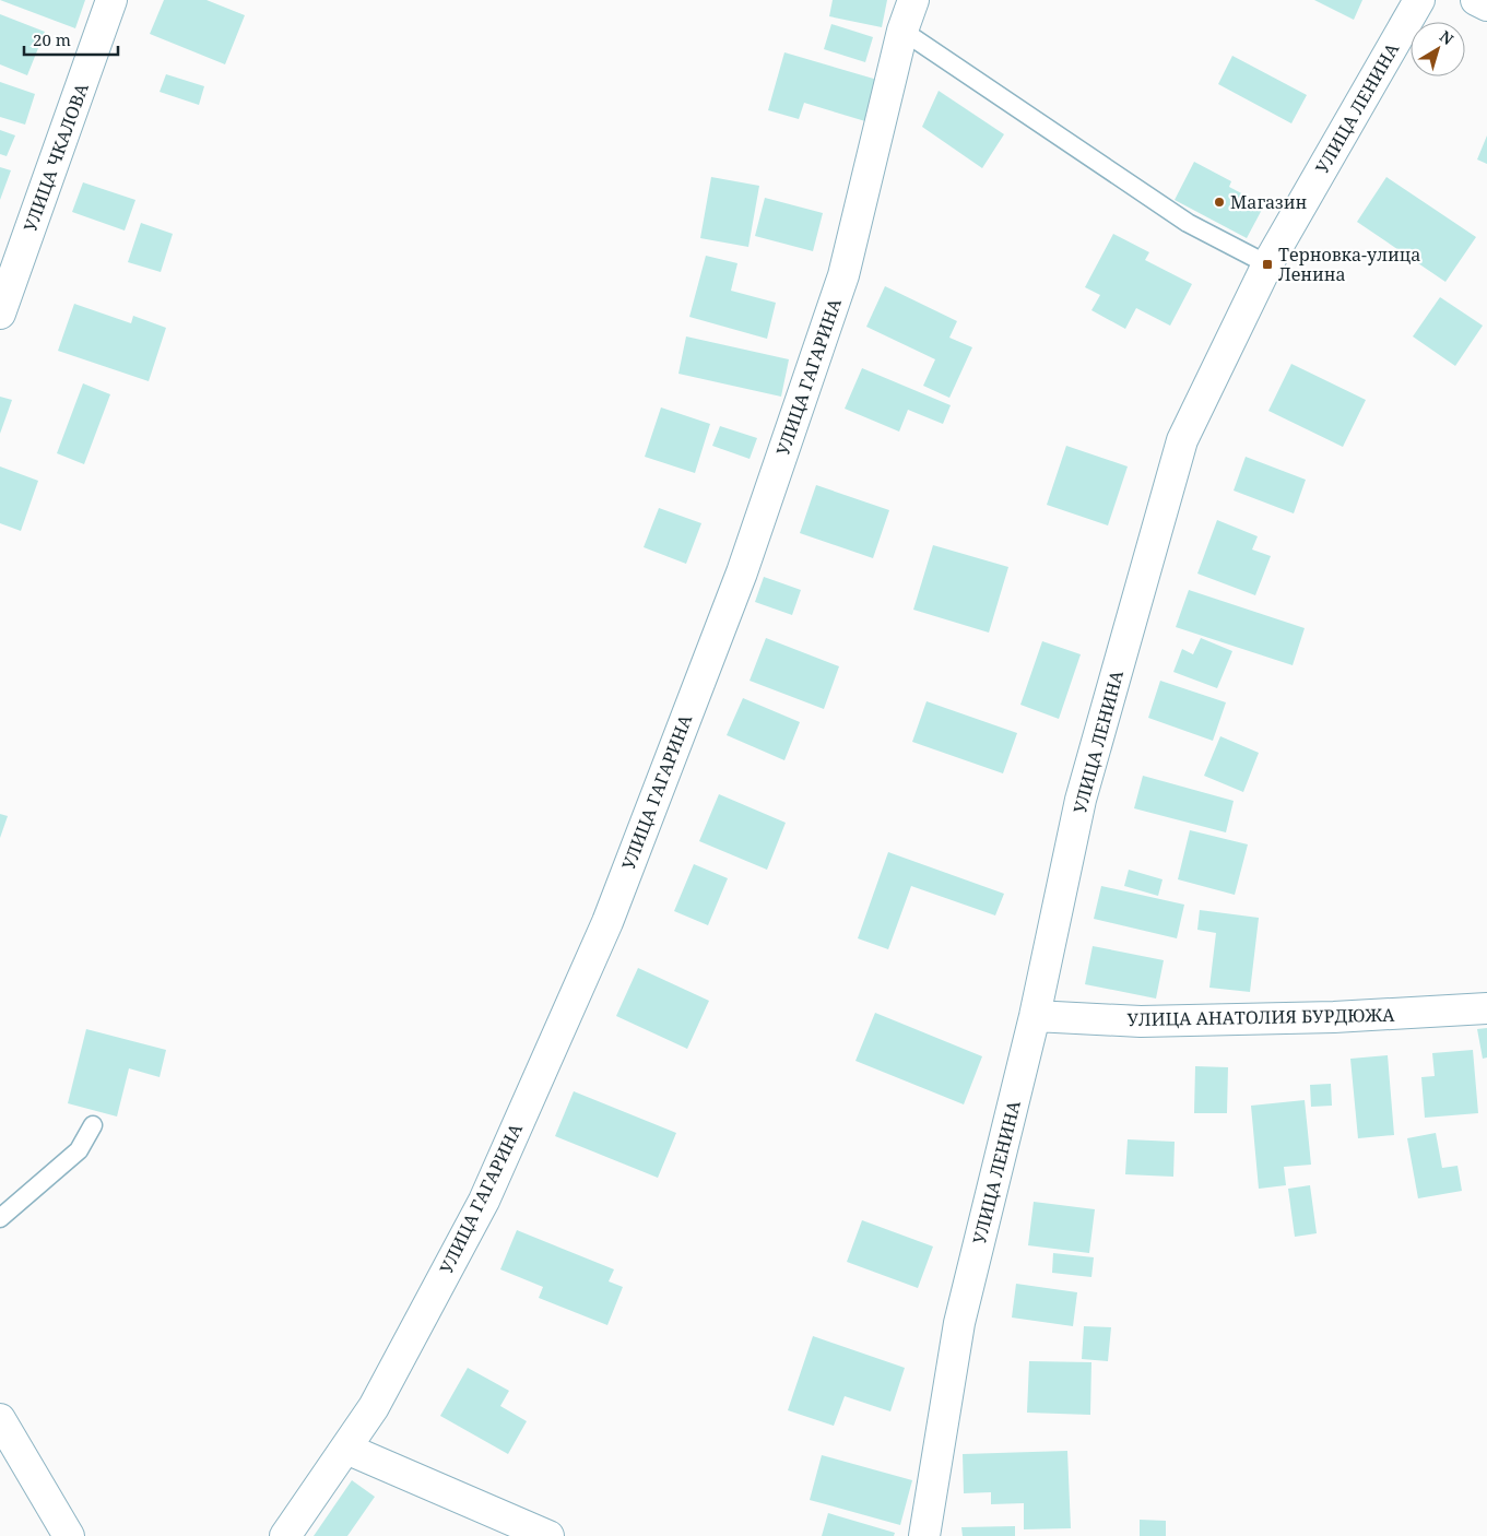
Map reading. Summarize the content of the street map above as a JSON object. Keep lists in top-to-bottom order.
{
  "streets": {
    "street": [
      "УЛИЦА ЛЕНИНА",
      "УЛИЦА ЧКАЛОВА",
      "УЛИЦА ГАГАРИНА",
      "УЛИЦА АНАТОЛИЯ БУРДЮЖА"
    ]
  },
  "crossings": [
    ["УЛИЦА ЛЕНИНА", "УЛИЦА АНАТОЛИЯ БУРДЮЖА"]
  ],
  "places": {
    "other": ["Магазин"],
    "transit": ["Терновка-улица Ленина"]
  },
  "scale_bar": "20 m",
  "north": "top right"
}
